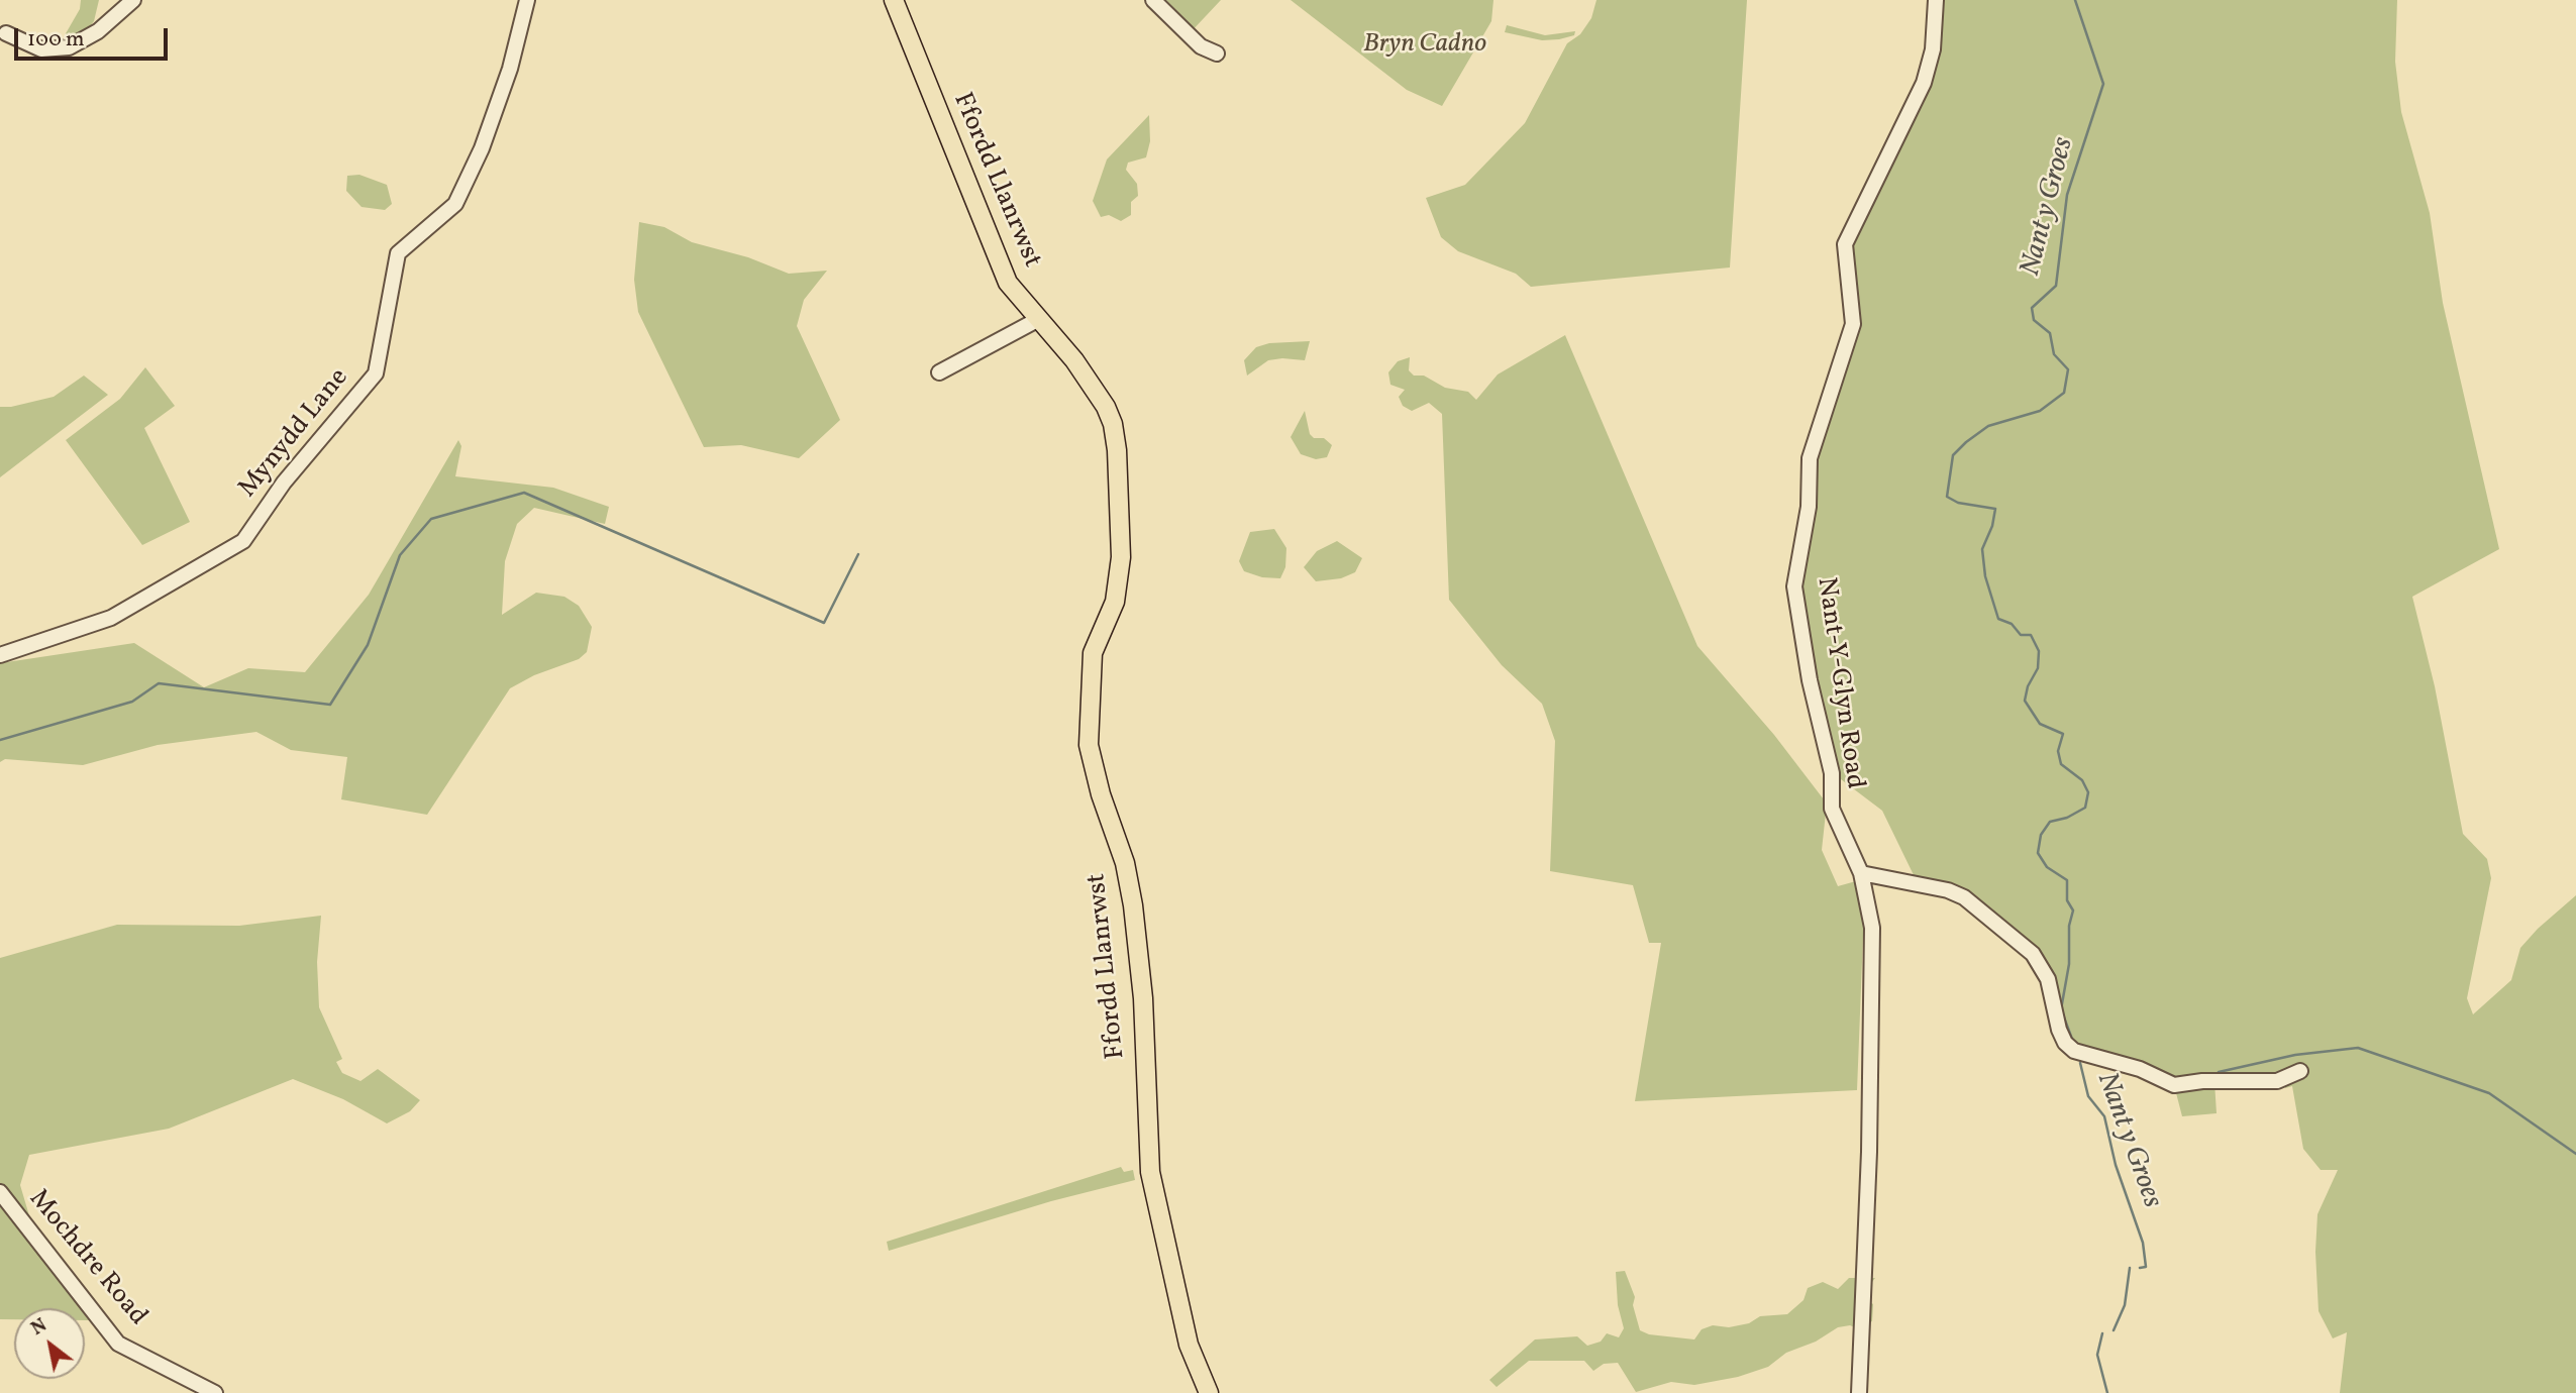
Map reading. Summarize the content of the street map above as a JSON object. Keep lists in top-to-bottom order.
{
  "streets": {
    "main road": ["Ffordd Llanrwst"],
    "street": ["Mynydd Lane", "Nant-Y-Glyn Road", "Mochdre Road"]
  },
  "water": ["Nant y Groes"],
  "parks": ["Bryn Cadno"],
  "scale_bar": "100 m",
  "north": "top left"
}
